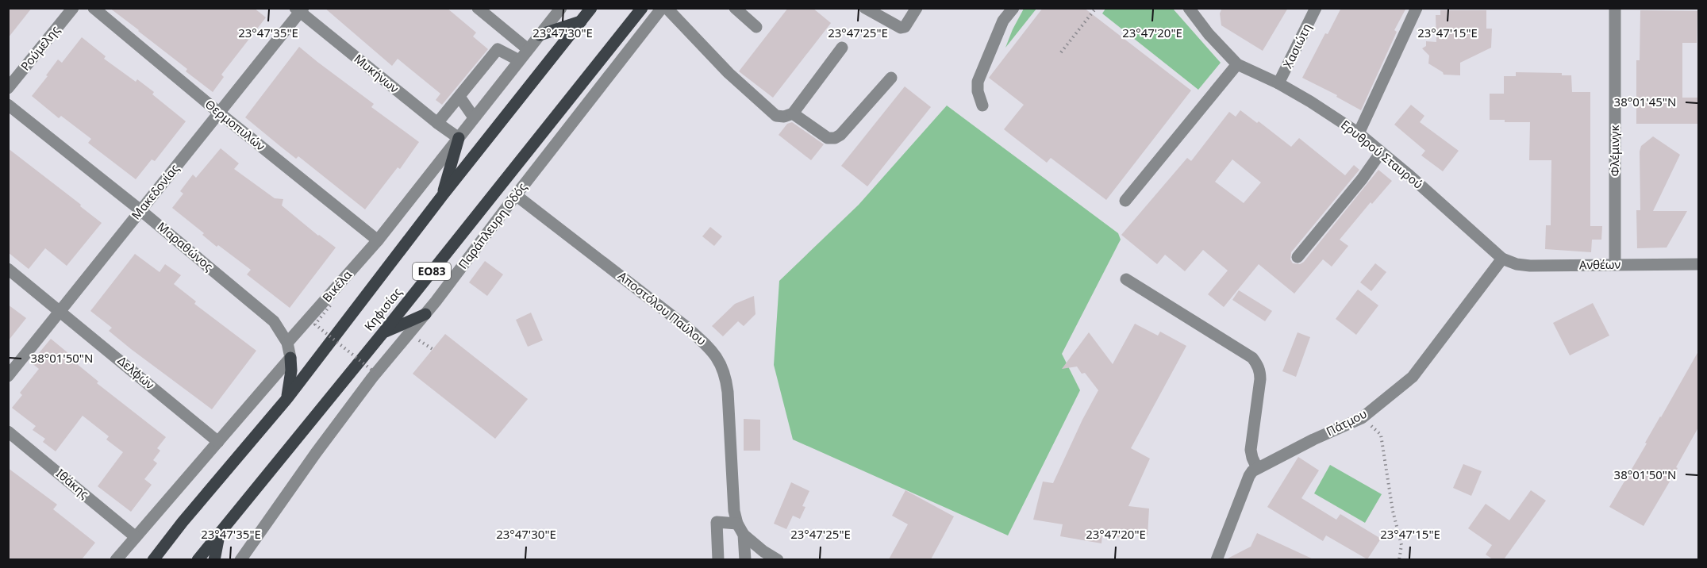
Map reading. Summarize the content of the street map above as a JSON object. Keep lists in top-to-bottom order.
{
  "streets": {
    "main road": ["ΕΟ83", "Κηφισίας"],
    "street": [
      "Χασιώτη",
      "Ρούμελης",
      "Μυκήνων",
      "Θερμοπυλών",
      "Φλέμινγκ",
      "Ερυθρού Σταυρού",
      "Μακεδονίας",
      "Παράπλευρη Οδός",
      "Μαραθώνος",
      "Ανθέων",
      "Βικέλα",
      "Αποστόλου Παύλου",
      "Δελφών",
      "Πάτμου",
      "Ιθάκης"
    ]
  },
  "crossings": [
    ["Χασιώτη", "Ερυθρού Σταυρού"],
    ["Μυκήνων", "Μακεδονίας"],
    ["Μυκήνων", "Βικέλα"],
    ["Θερμοπυλών", "Μακεδονίας"],
    ["Θερμοπυλών", "Βικέλα"],
    ["Φλέμινγκ", "Ανθέων"],
    ["Ερυθρού Σταυρού", "Ανθέων"],
    ["Ερυθρού Σταυρού", "Πάτμου"],
    ["Μακεδονίας", "Μαραθώνος"],
    ["Μακεδονίας", "Δελφών"],
    ["Παράπλευρη Οδός", "Αποστόλου Παύλου"],
    ["Μαραθώνος", "Βικέλα"],
    ["Ανθέων", "Πάτμου"]
  ],
  "coordinates": [
    "23°47'35\"E",
    "23°47'30\"E",
    "23°47'25\"E",
    "23°47'20\"E",
    "23°47'15\"E",
    "38°01'45\"N",
    "38°01'50\"N"
  ]
}
